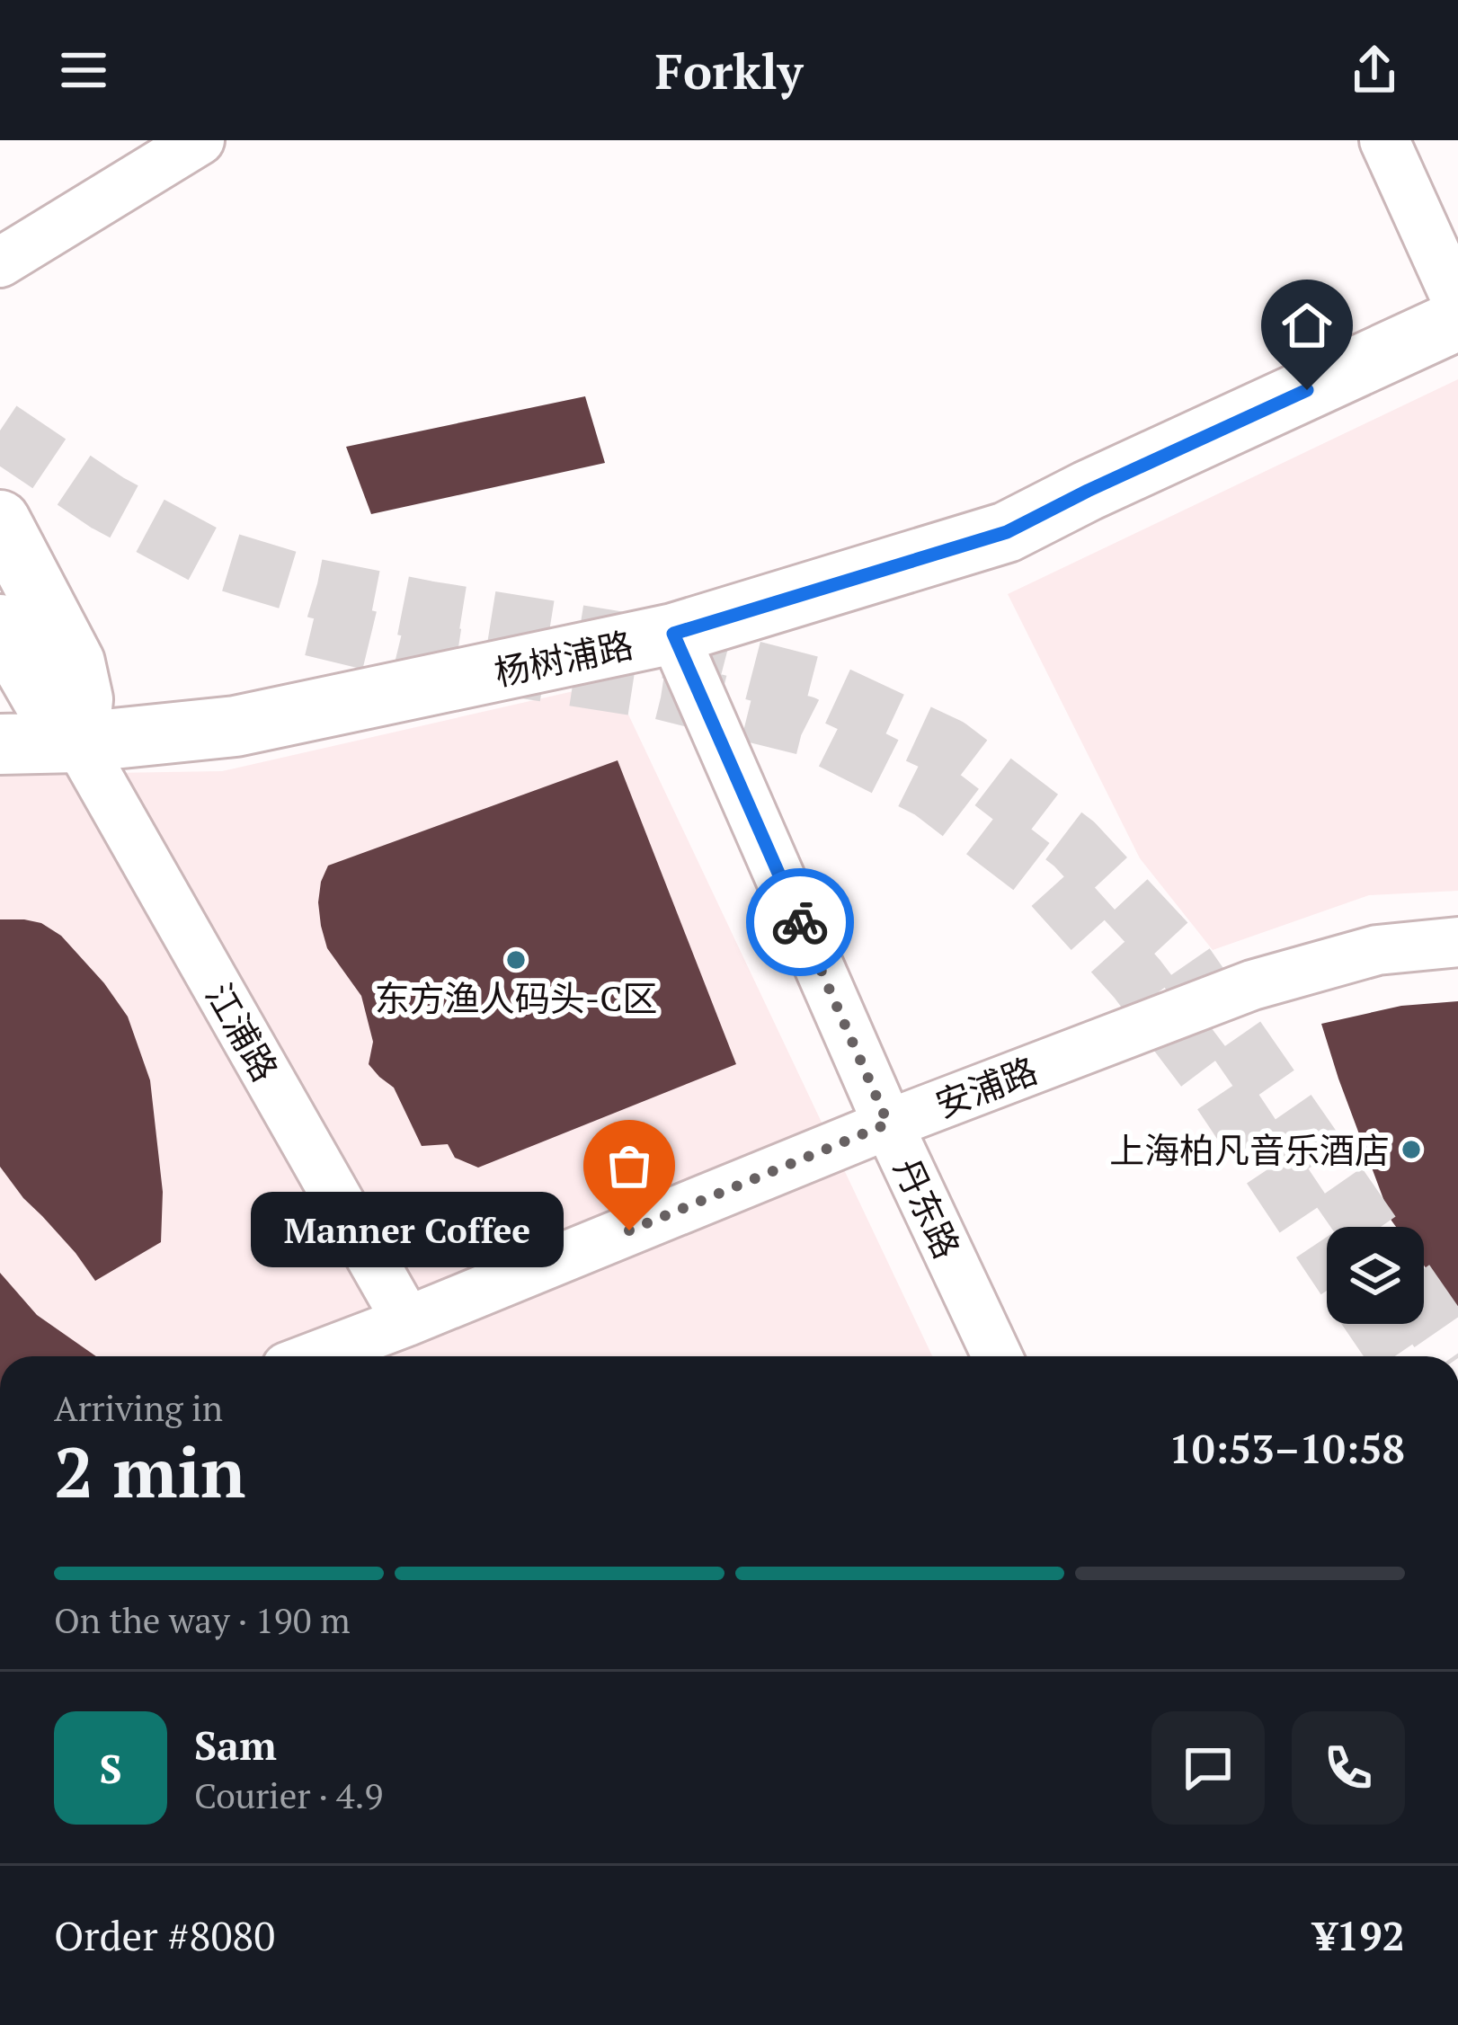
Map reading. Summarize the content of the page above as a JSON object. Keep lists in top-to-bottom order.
{
  "streets": {
    "main road": ["杨树浦路", "江浦路"],
    "street": ["安浦路", "丹东路"]
  },
  "crossings": [
    ["杨树浦路", "江浦路"],
    ["杨树浦路", "丹东路"],
    ["江浦路", "安浦路"],
    ["安浦路", "丹东路"]
  ],
  "places": ["东方渔人码头-C区", "上海柏凡音乐酒店", "Manner Coffee"],
  "page": {
    "header": "Forkly",
    "bubble": "Manner Coffee",
    "heading": ["2 min", "Arriving in", "10:53–10:58"],
    "panel": [
      "Sam",
      "Courier · 4.9",
      "Order #8080",
      "¥192"
    ],
    "bar": "On the way · 190 m",
    "round": "S"
  }
}
